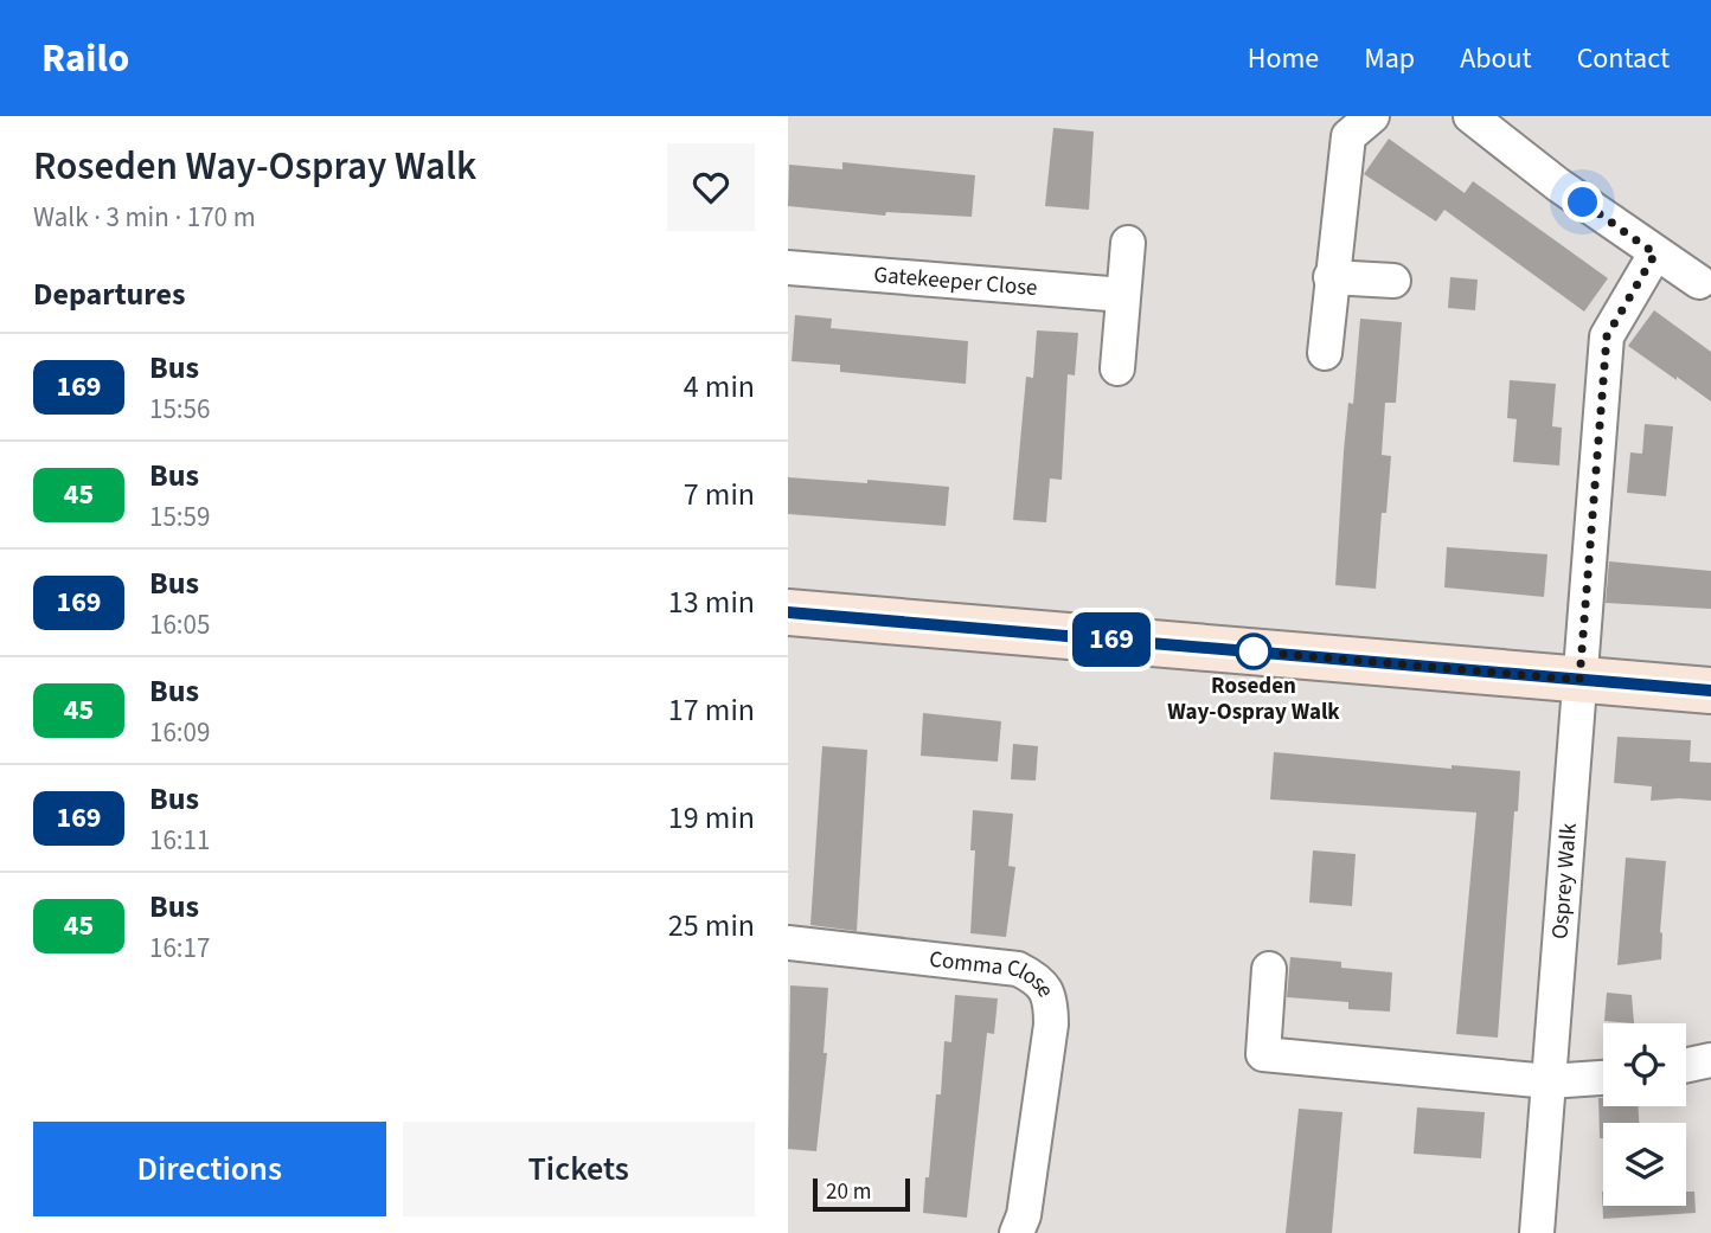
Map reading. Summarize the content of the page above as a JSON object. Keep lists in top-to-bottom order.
{
  "streets": {
    "street": ["Gatekeeper Close", "Osprey Walk", "Comma Close"]
  },
  "places": ["Roseden Way-Ospray Walk"],
  "lines": ["bus line 169"],
  "scale_bar": "20 m",
  "page": {
    "header": "Railo",
    "nav": [
      "Home",
      "Map",
      "About",
      "Contact"
    ],
    "heading": [
      ["Roseden Way-Ospray Walk", "Walk · 3 min · 170 m"],
      "Departures"
    ],
    "on_map": "169",
    "list": [
      {
        "mark": "169",
        "name": "Bus",
        "note": "15:56",
        "value": "4 min"
      },
      {
        "mark": "45",
        "name": "Bus",
        "note": "15:59",
        "value": "7 min"
      },
      {
        "mark": "169",
        "name": "Bus",
        "note": "16:05",
        "value": "13 min"
      },
      {
        "mark": "45",
        "name": "Bus",
        "note": "16:09",
        "value": "17 min"
      },
      {
        "mark": "169",
        "name": "Bus",
        "note": "16:11",
        "value": "19 min"
      },
      {
        "mark": "45",
        "name": "Bus",
        "note": "16:17",
        "value": "25 min"
      }
    ],
    "buttons": ["Directions", "Tickets"],
    "scale": "20 m"
  }
}
